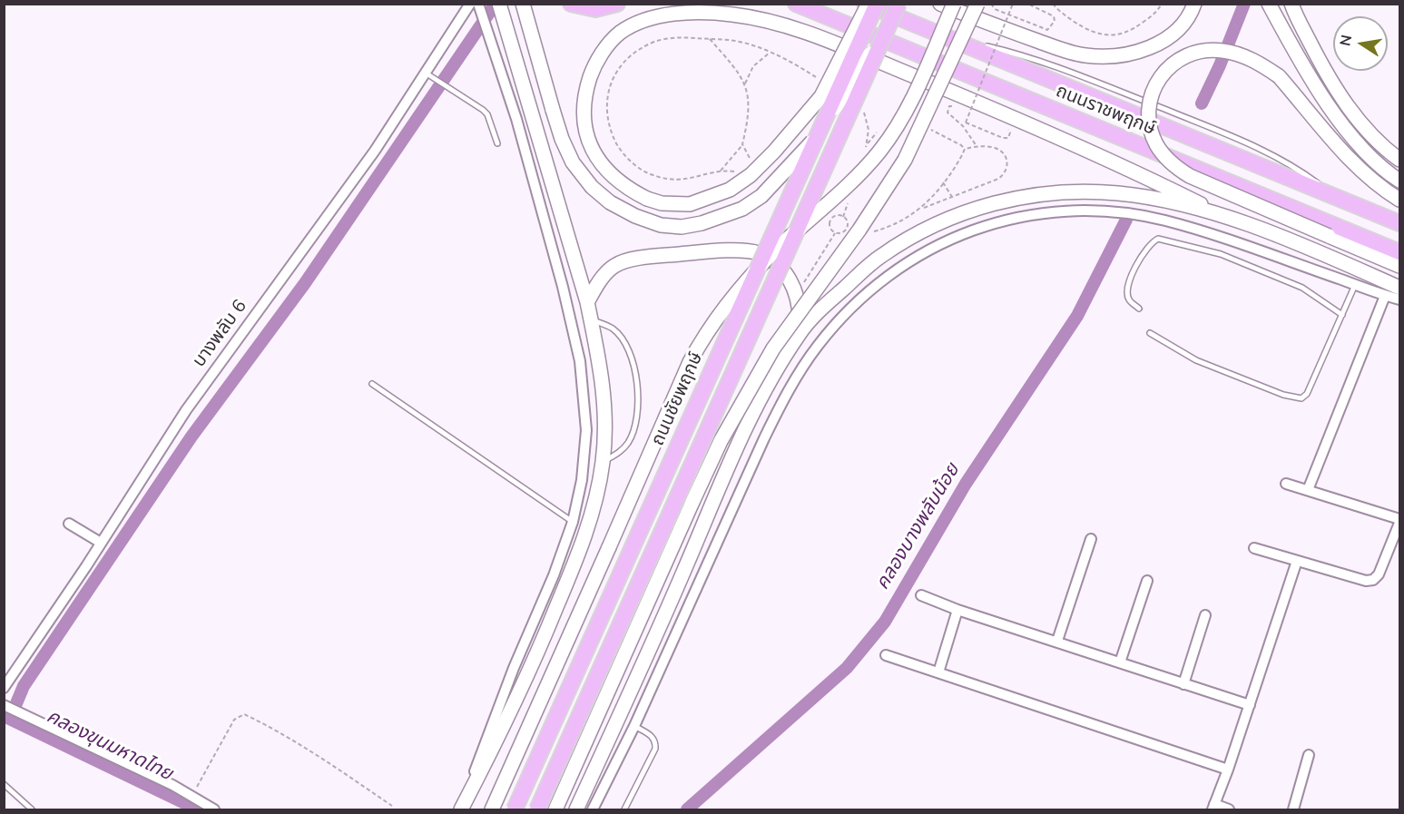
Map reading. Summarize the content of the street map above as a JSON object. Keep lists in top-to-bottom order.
{
  "streets": {
    "main road": ["ถนนราชพฤกษ์", "ถนนชัยพฤกษ์"],
    "street": ["บางพลับ 6"]
  },
  "water": ["คลองบางพลับน้อย", "คลองขุนมหาดไทย"],
  "north": "left"
}
